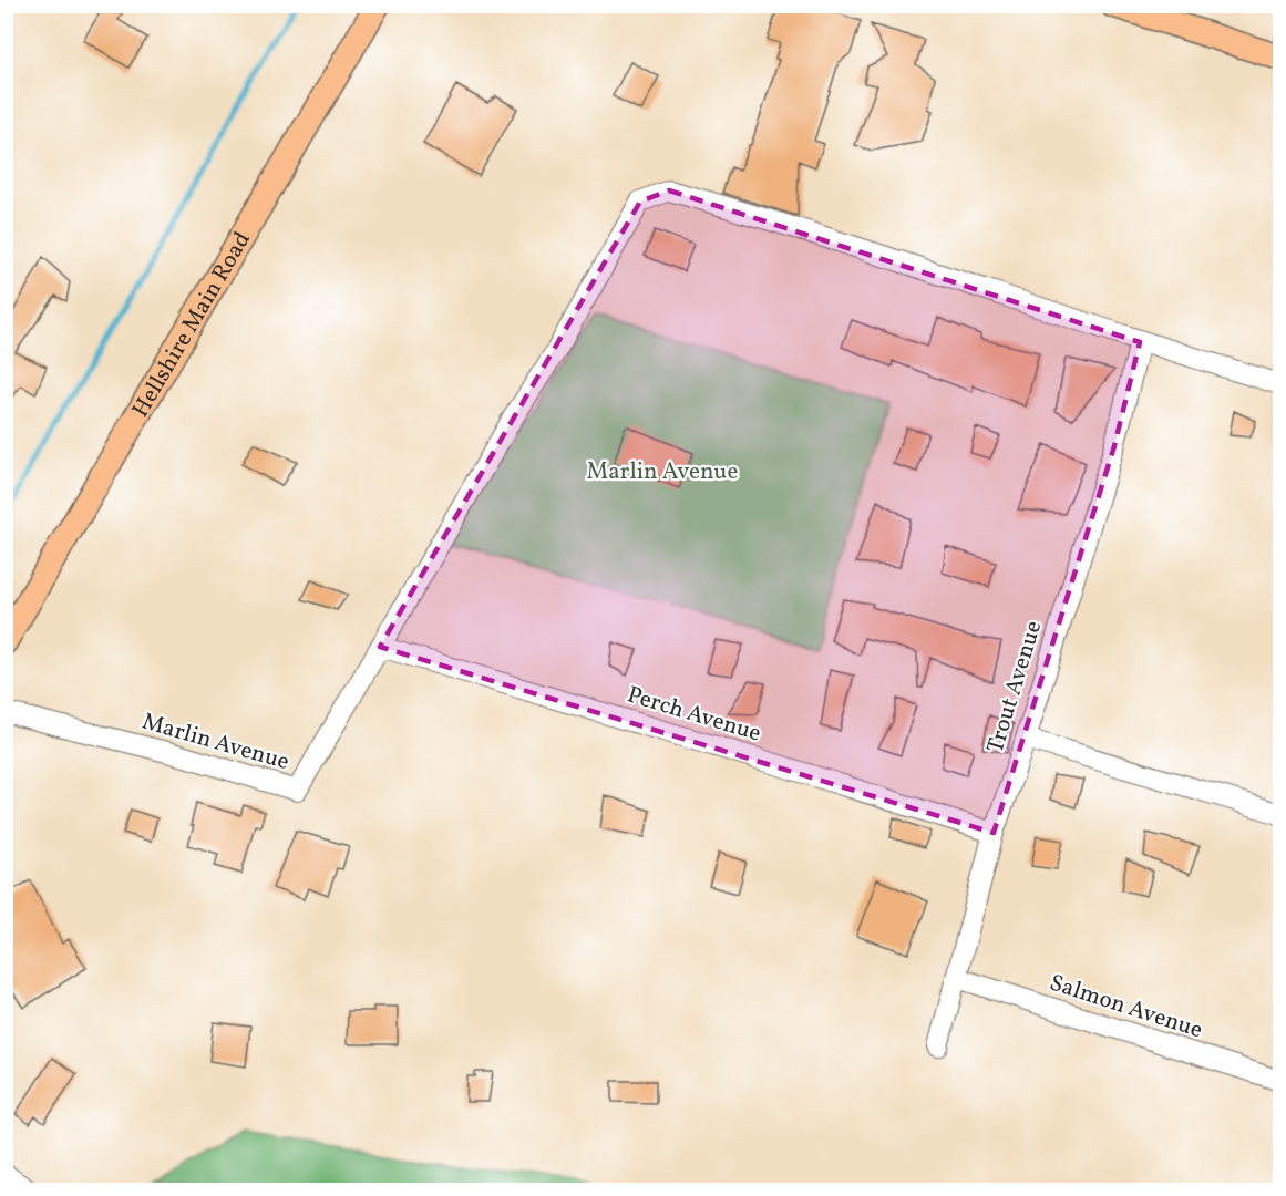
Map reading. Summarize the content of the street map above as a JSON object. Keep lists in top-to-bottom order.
{
  "streets": {
    "main road": ["Hellshire Main Road"],
    "street": [
      "Trout Avenue",
      "Perch Avenue",
      "Marlin Avenue",
      "Salmon Avenue"
    ]
  },
  "crossings": [
    ["Trout Avenue", "Perch Avenue"],
    ["Trout Avenue", "Marlin Avenue"],
    ["Trout Avenue", "Salmon Avenue"],
    ["Perch Avenue", "Marlin Avenue"]
  ],
  "parks": ["Marlin Avenue"]
}
